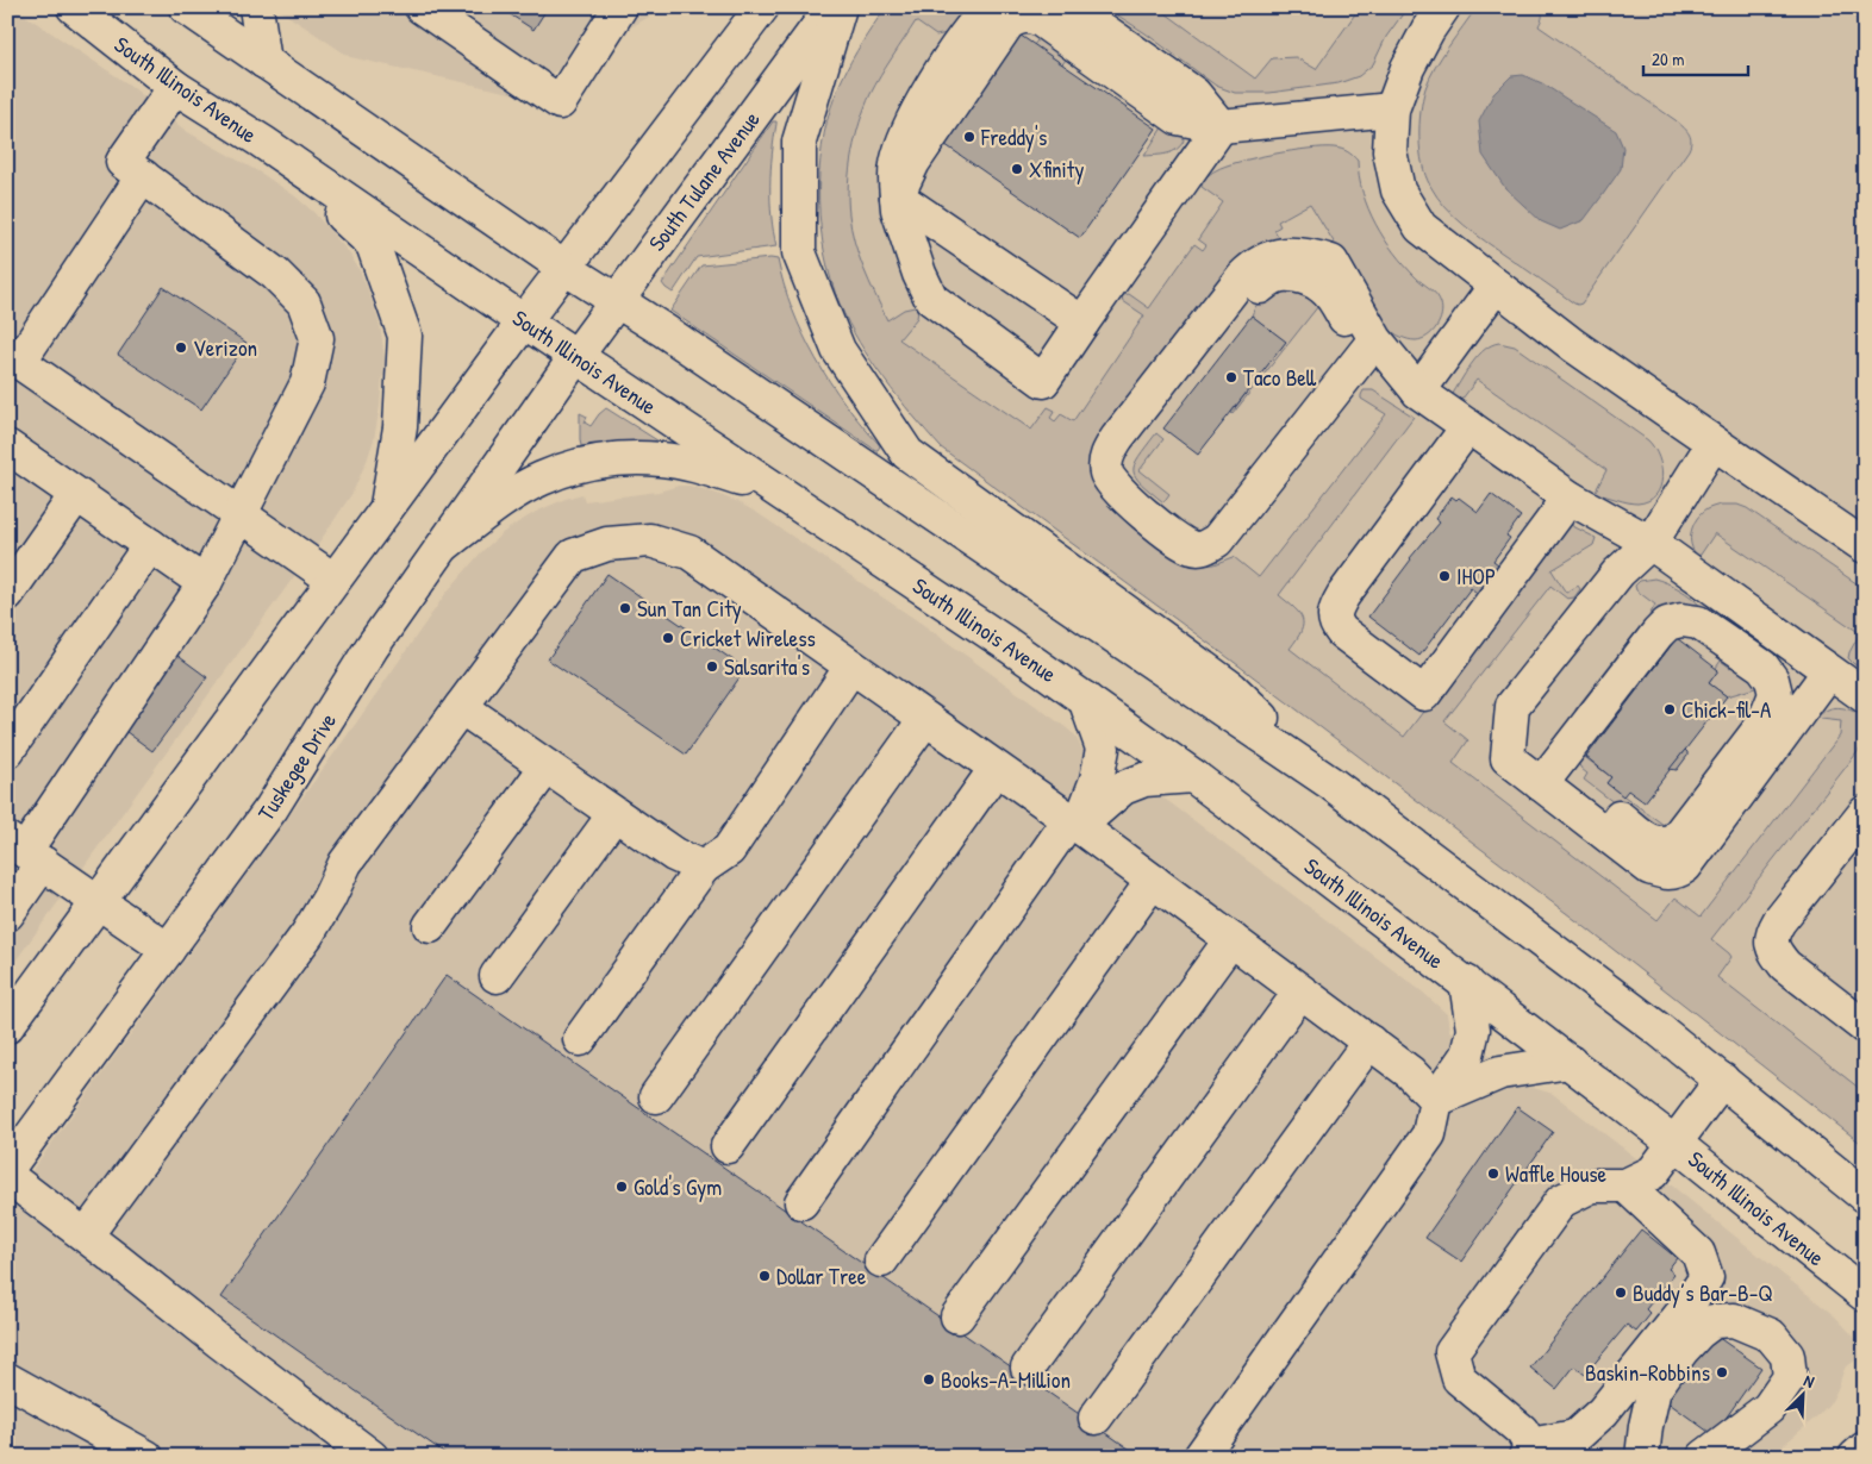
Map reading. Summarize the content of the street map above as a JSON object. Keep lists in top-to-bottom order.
{
  "streets": {
    "main road": ["South Illinois Avenue", "South Tulane Avenue", "Tuskegee Drive"]
  },
  "crossings": [
    ["South Illinois Avenue", "South Tulane Avenue"],
    ["South Illinois Avenue", "Tuskegee Drive"],
    ["South Tulane Avenue", "Tuskegee Drive"]
  ],
  "places": [
    "Freddy's",
    "Xfinity",
    "Verizon",
    "Taco Bell",
    "IHOP",
    "Sun Tan City",
    "Cricket Wireless",
    "Salsarita's",
    "Chick-fil-A",
    "Waffle House",
    "Gold's Gym",
    "Dollar Tree",
    "Buddy’s Bar-B-Q",
    "Baskin-Robbins",
    "Books-A-Million"
  ],
  "scale_bar": "20 m",
  "north": "top right"
}
